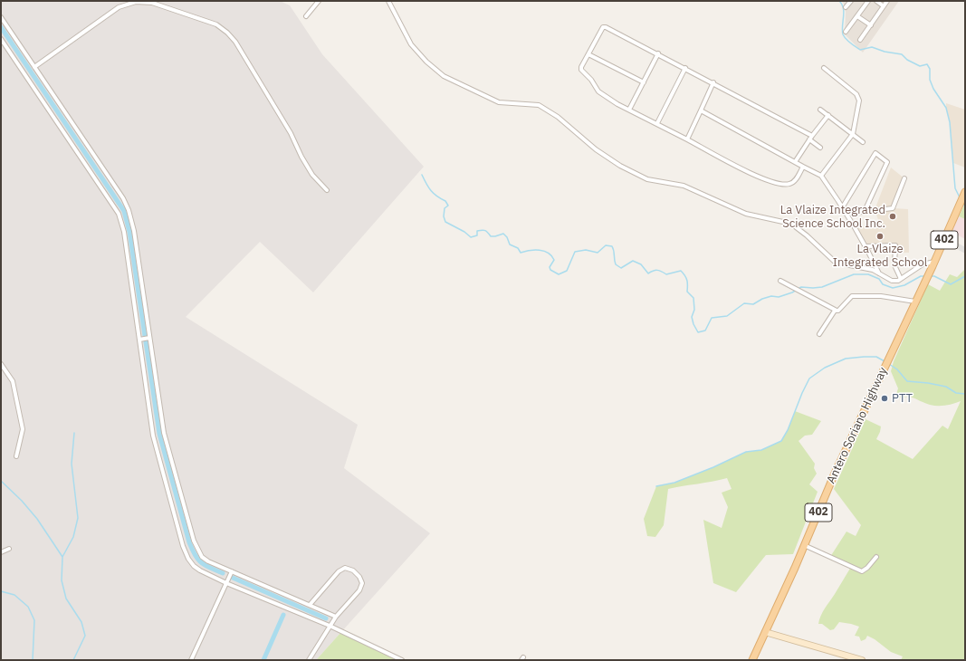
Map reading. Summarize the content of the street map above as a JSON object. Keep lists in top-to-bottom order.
{
  "streets": {
    "main road": ["402", "Antero Soriano Highway"]
  },
  "places": ["La Vlaize Integrated Science School Inc.", "La Vlaize Integrated School", "PTT"]
}
